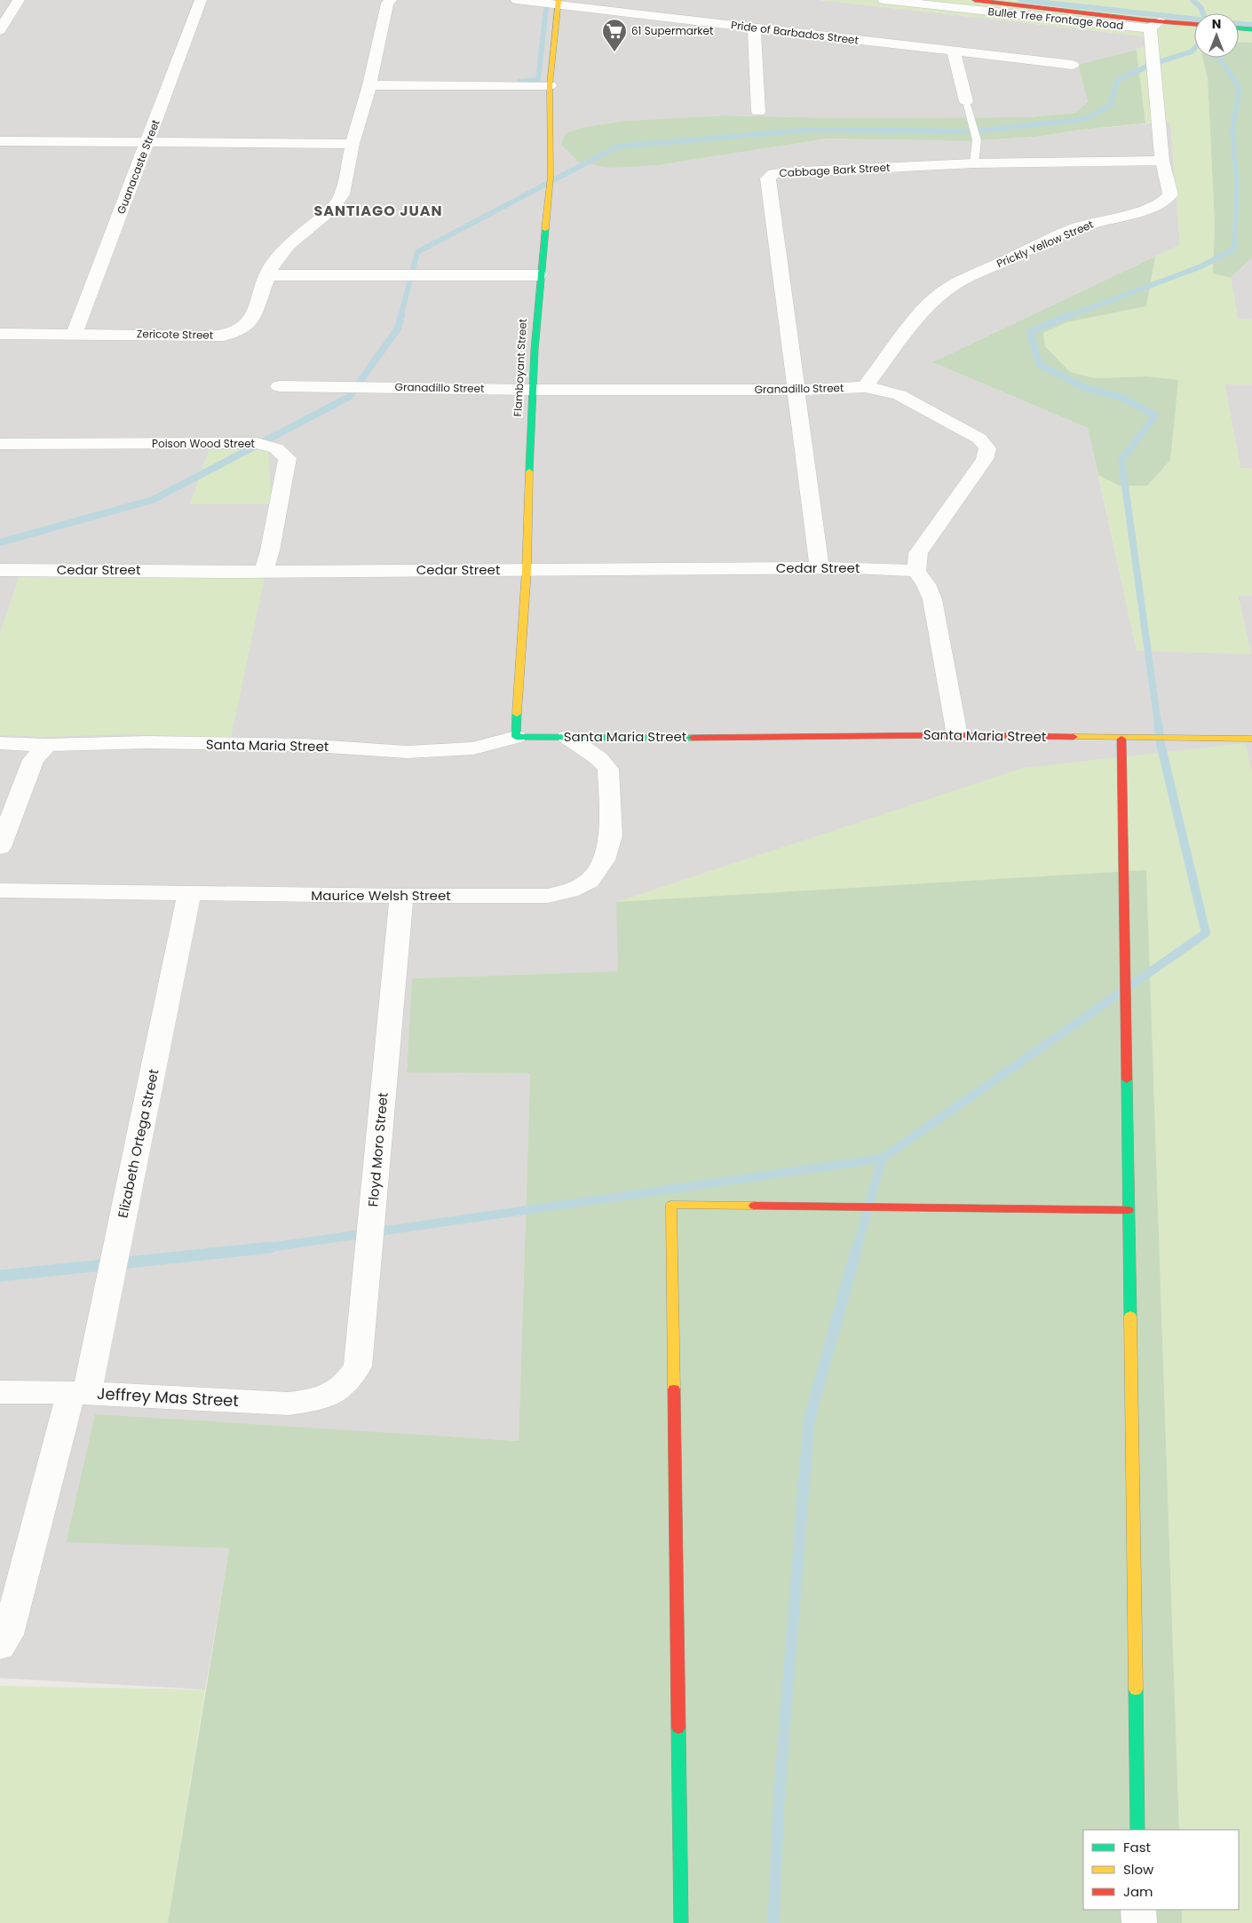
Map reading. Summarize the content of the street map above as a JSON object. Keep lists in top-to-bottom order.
{
  "streets": {
    "street": [
      "Bullet Tree Frontage Road",
      "Pride of Barbados Street",
      "Guanacaste Street",
      "Cabbage Bark Street",
      "Prickly Yellow Street",
      "Zericote Street",
      "Flamboyant Street",
      "Granadillo Street",
      "Poison Wood Street",
      "Cedar Street",
      "Santa Maria Street",
      "Maurice Welsh Street",
      "Elizabeth Ortega Street",
      "Floyd Moro Street",
      "Jeffrey Mas Street"
    ]
  },
  "crossings": [
    ["Bullet Tree Frontage Road", "Prickly Yellow Street"],
    ["Pride of Barbados Street", "Flamboyant Street"],
    ["Guanacaste Street", "Zericote Street"],
    ["Cabbage Bark Street", "Prickly Yellow Street"],
    ["Cabbage Bark Street", "Granadillo Street"],
    ["Cabbage Bark Street", "Cedar Street"],
    ["Prickly Yellow Street", "Granadillo Street"],
    ["Flamboyant Street", "Granadillo Street"],
    ["Flamboyant Street", "Cedar Street"],
    ["Flamboyant Street", "Santa Maria Street"],
    ["Granadillo Street", "Cedar Street"],
    ["Poison Wood Street", "Cedar Street"],
    ["Santa Maria Street", "Maurice Welsh Street"],
    ["Maurice Welsh Street", "Elizabeth Ortega Street"],
    ["Maurice Welsh Street", "Floyd Moro Street"],
    ["Elizabeth Ortega Street", "Jeffrey Mas Street"],
    ["Floyd Moro Street", "Jeffrey Mas Street"]
  ],
  "districts": ["SANTIAGO JUAN"],
  "places": {
    "supermarket": ["61 Supermarket"]
  },
  "legend": ["Fast", "Slow", "Jam"],
  "north": "top"
}
